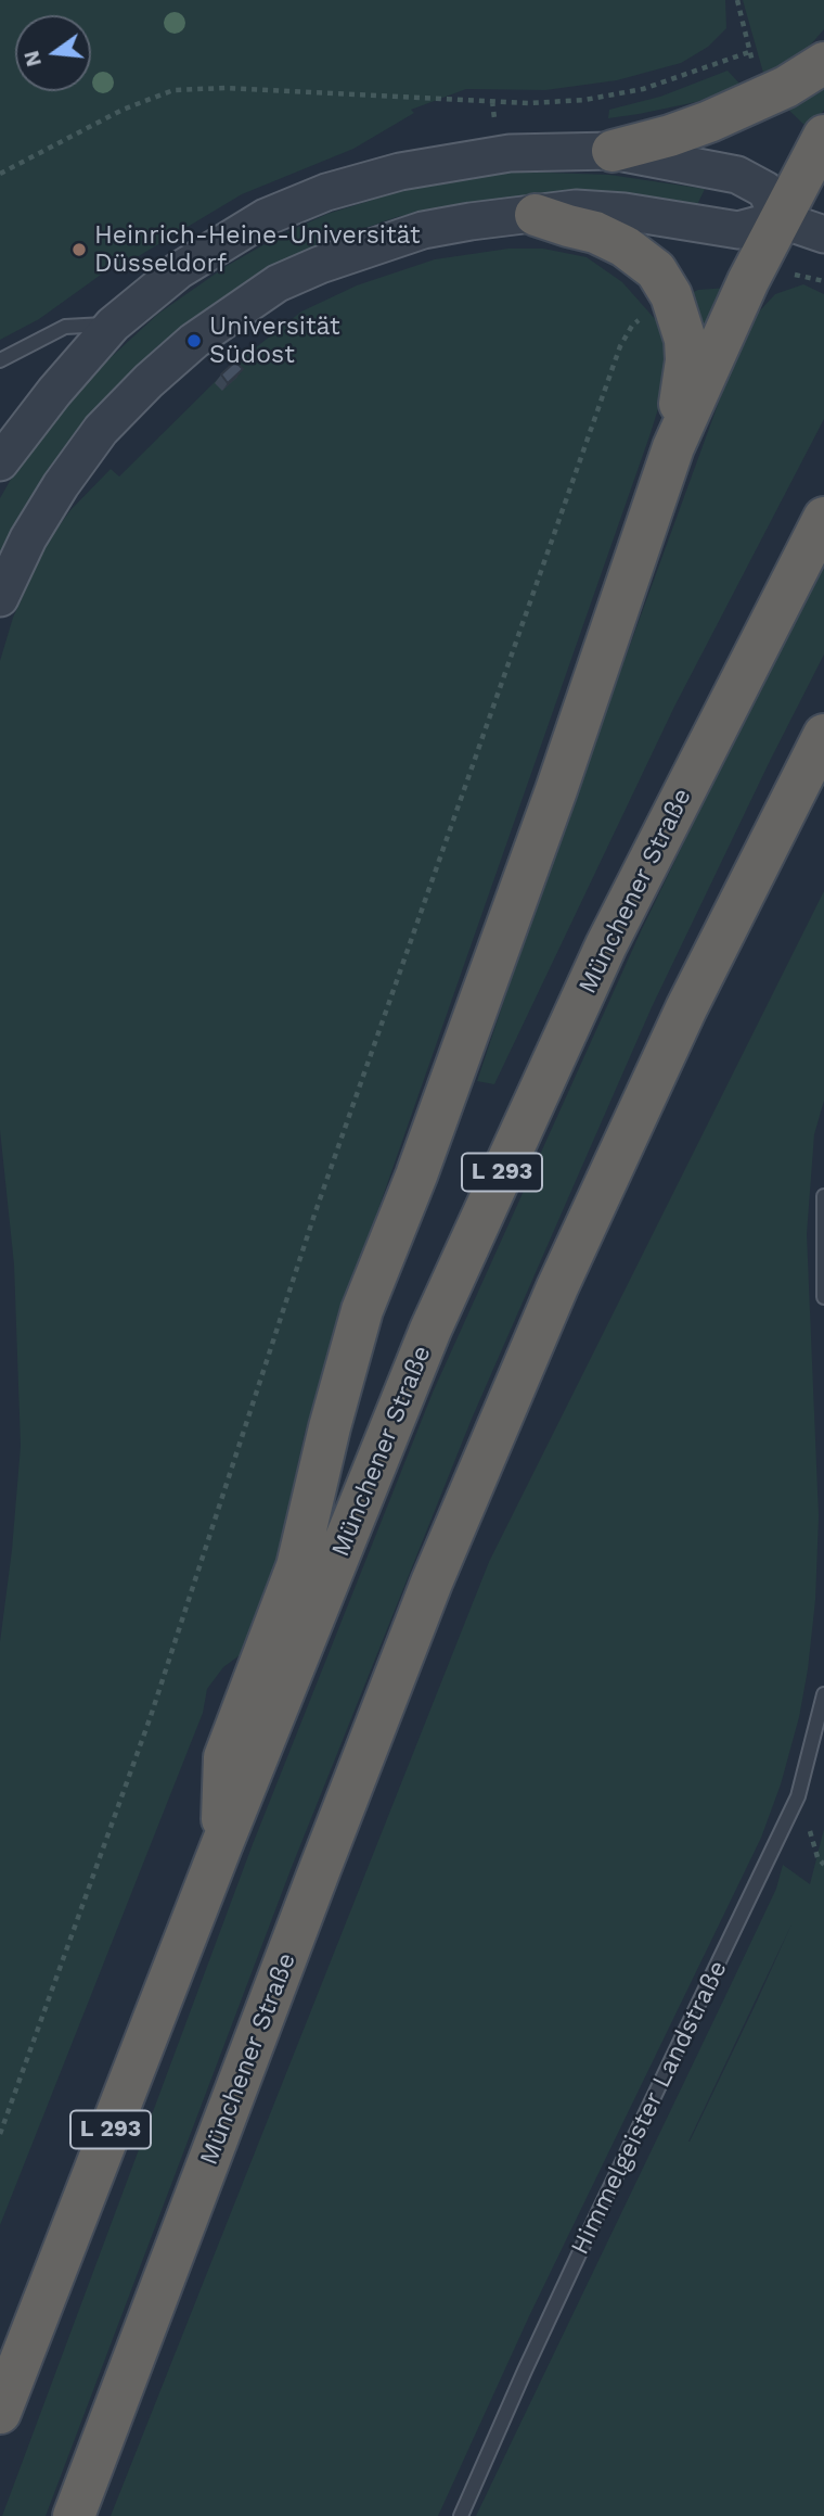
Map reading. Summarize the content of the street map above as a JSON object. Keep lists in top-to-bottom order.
{
  "streets": {
    "highway": ["Münchener Straße", "L 293"],
    "lane": ["Himmelgeister Landstraße"]
  },
  "places": ["Heinrich-Heine-Universität Düsseldorf", "Universität Südost"],
  "north": "left"
}
